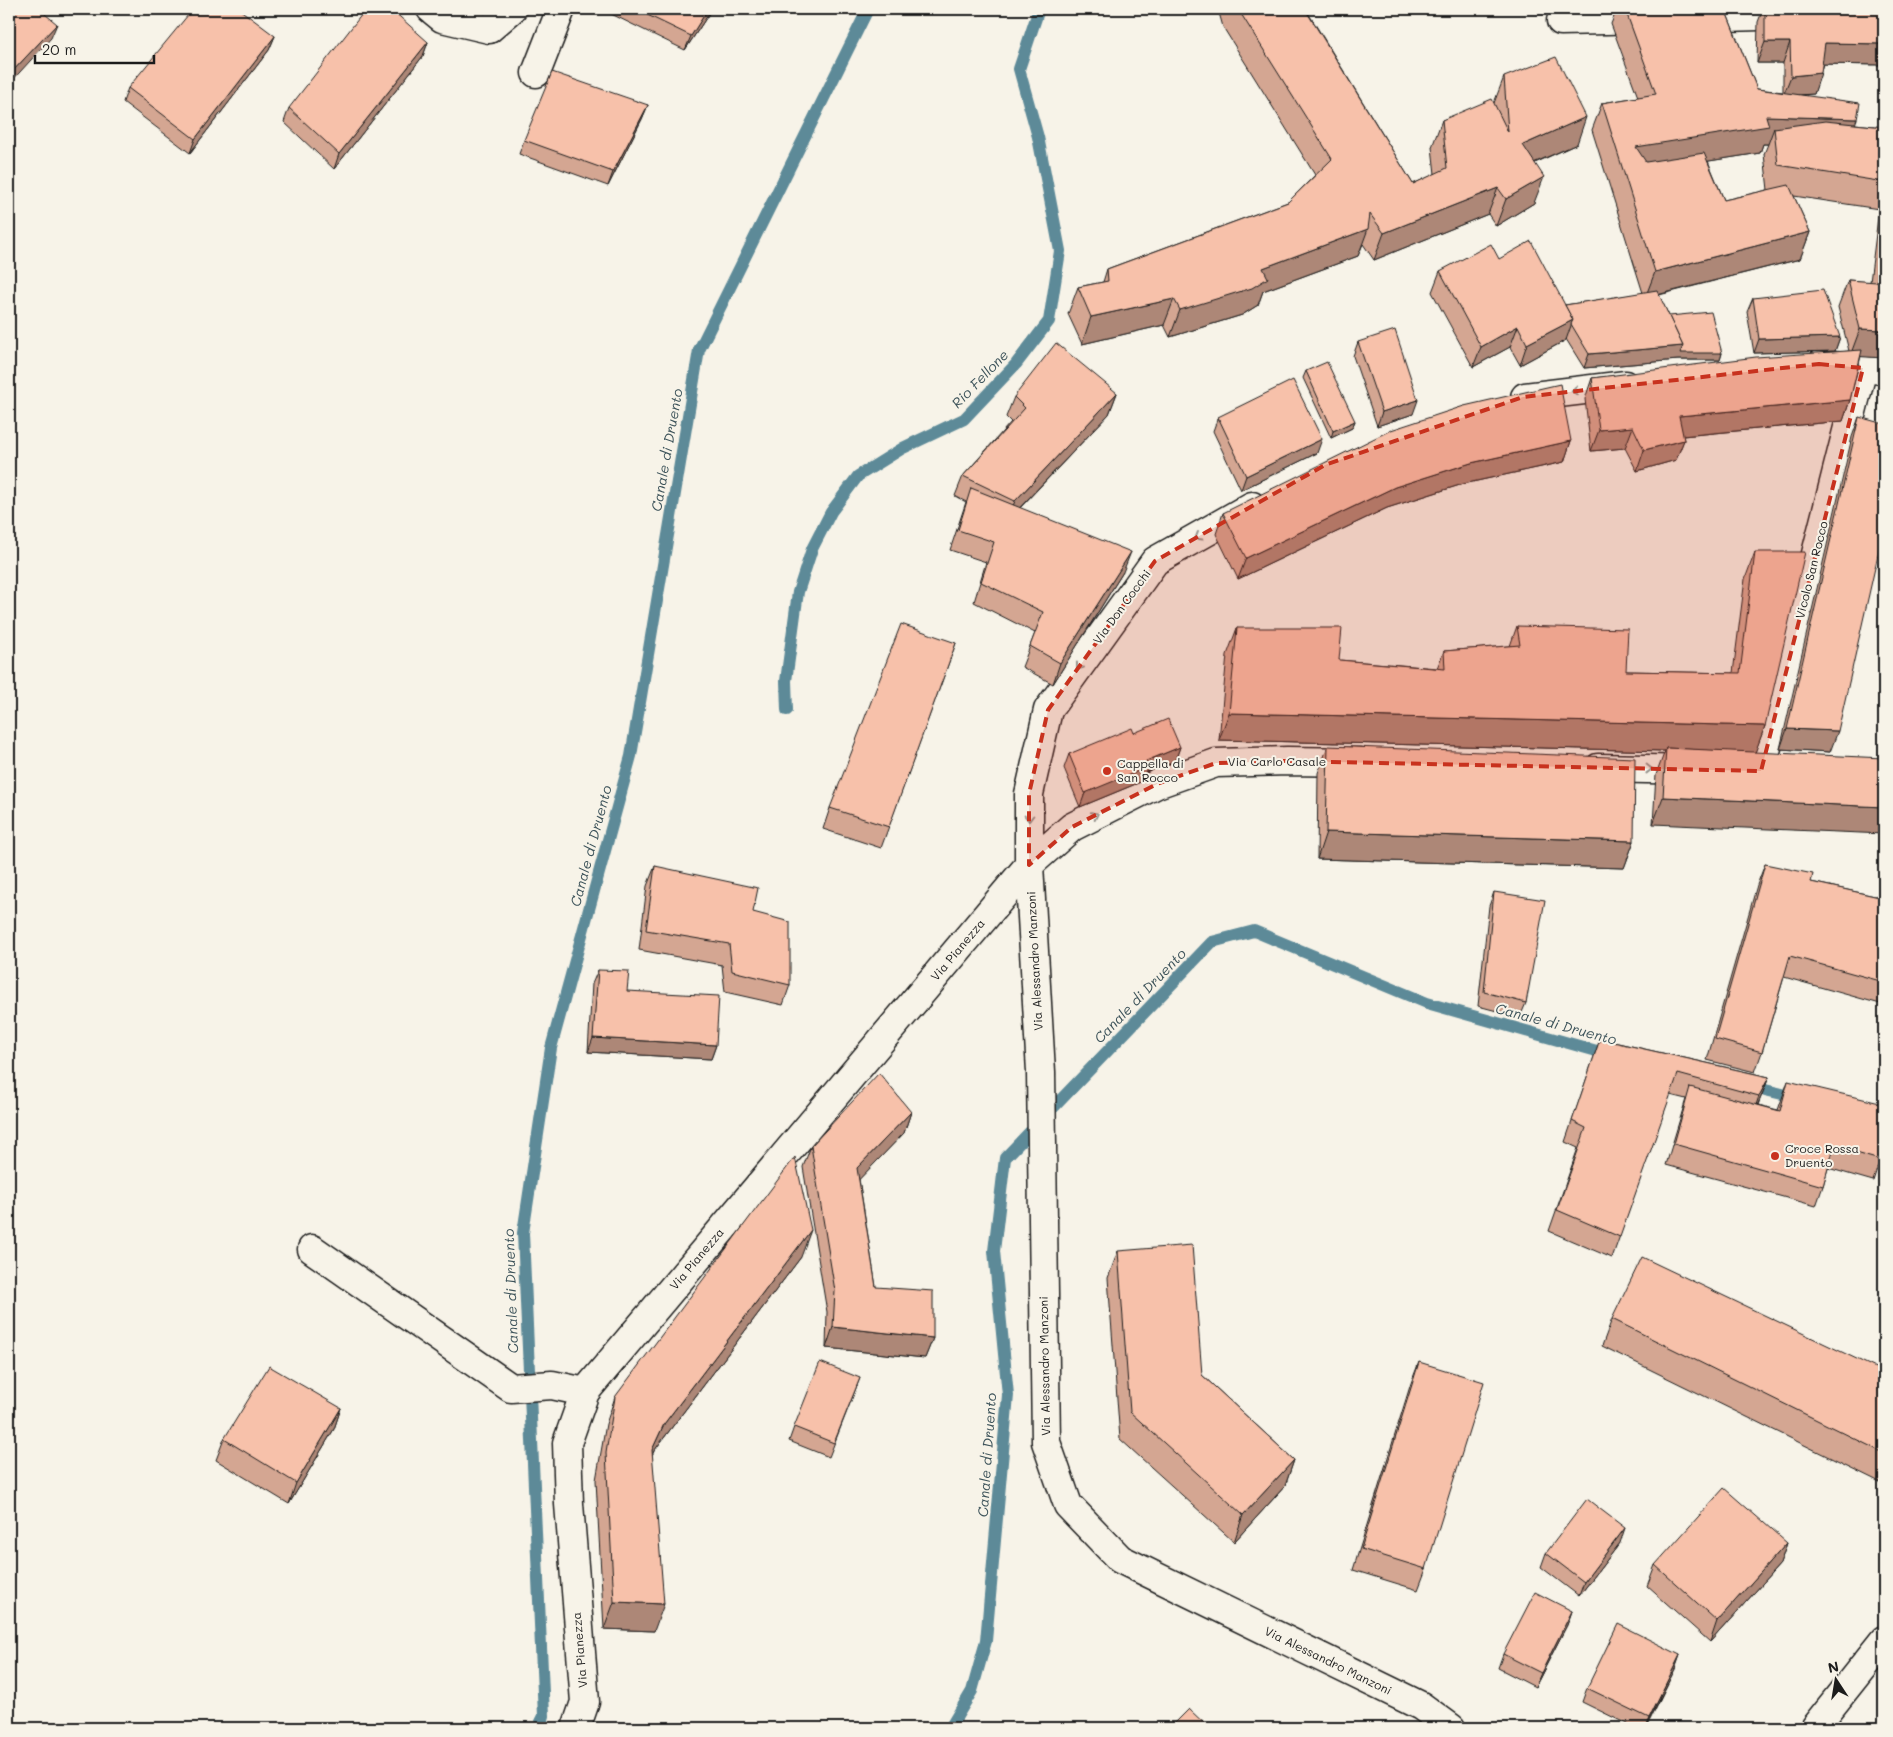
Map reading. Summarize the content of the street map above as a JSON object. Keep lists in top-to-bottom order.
{
  "streets": {
    "street": [
      "Vicolo San Rocco",
      "Via Don Cocchi",
      "Via Carlo Casale",
      "Via Pianezza",
      "Via Alessandro Manzoni"
    ]
  },
  "crossings": [
    ["Via Don Cocchi", "Via Carlo Casale"],
    ["Via Don Cocchi", "Via Pianezza"],
    ["Via Don Cocchi", "Via Alessandro Manzoni"],
    ["Via Carlo Casale", "Via Pianezza"],
    ["Via Carlo Casale", "Via Alessandro Manzoni"],
    ["Via Pianezza", "Via Alessandro Manzoni"]
  ],
  "one_way": ["Via Don Cocchi", "Via Carlo Casale"],
  "water": ["Rio Fellone", "Canale di Druento"],
  "places": ["Cappella di San Rocco", "Croce Rossa Druento"],
  "scale_bar": "20 m",
  "north": "top"
}
